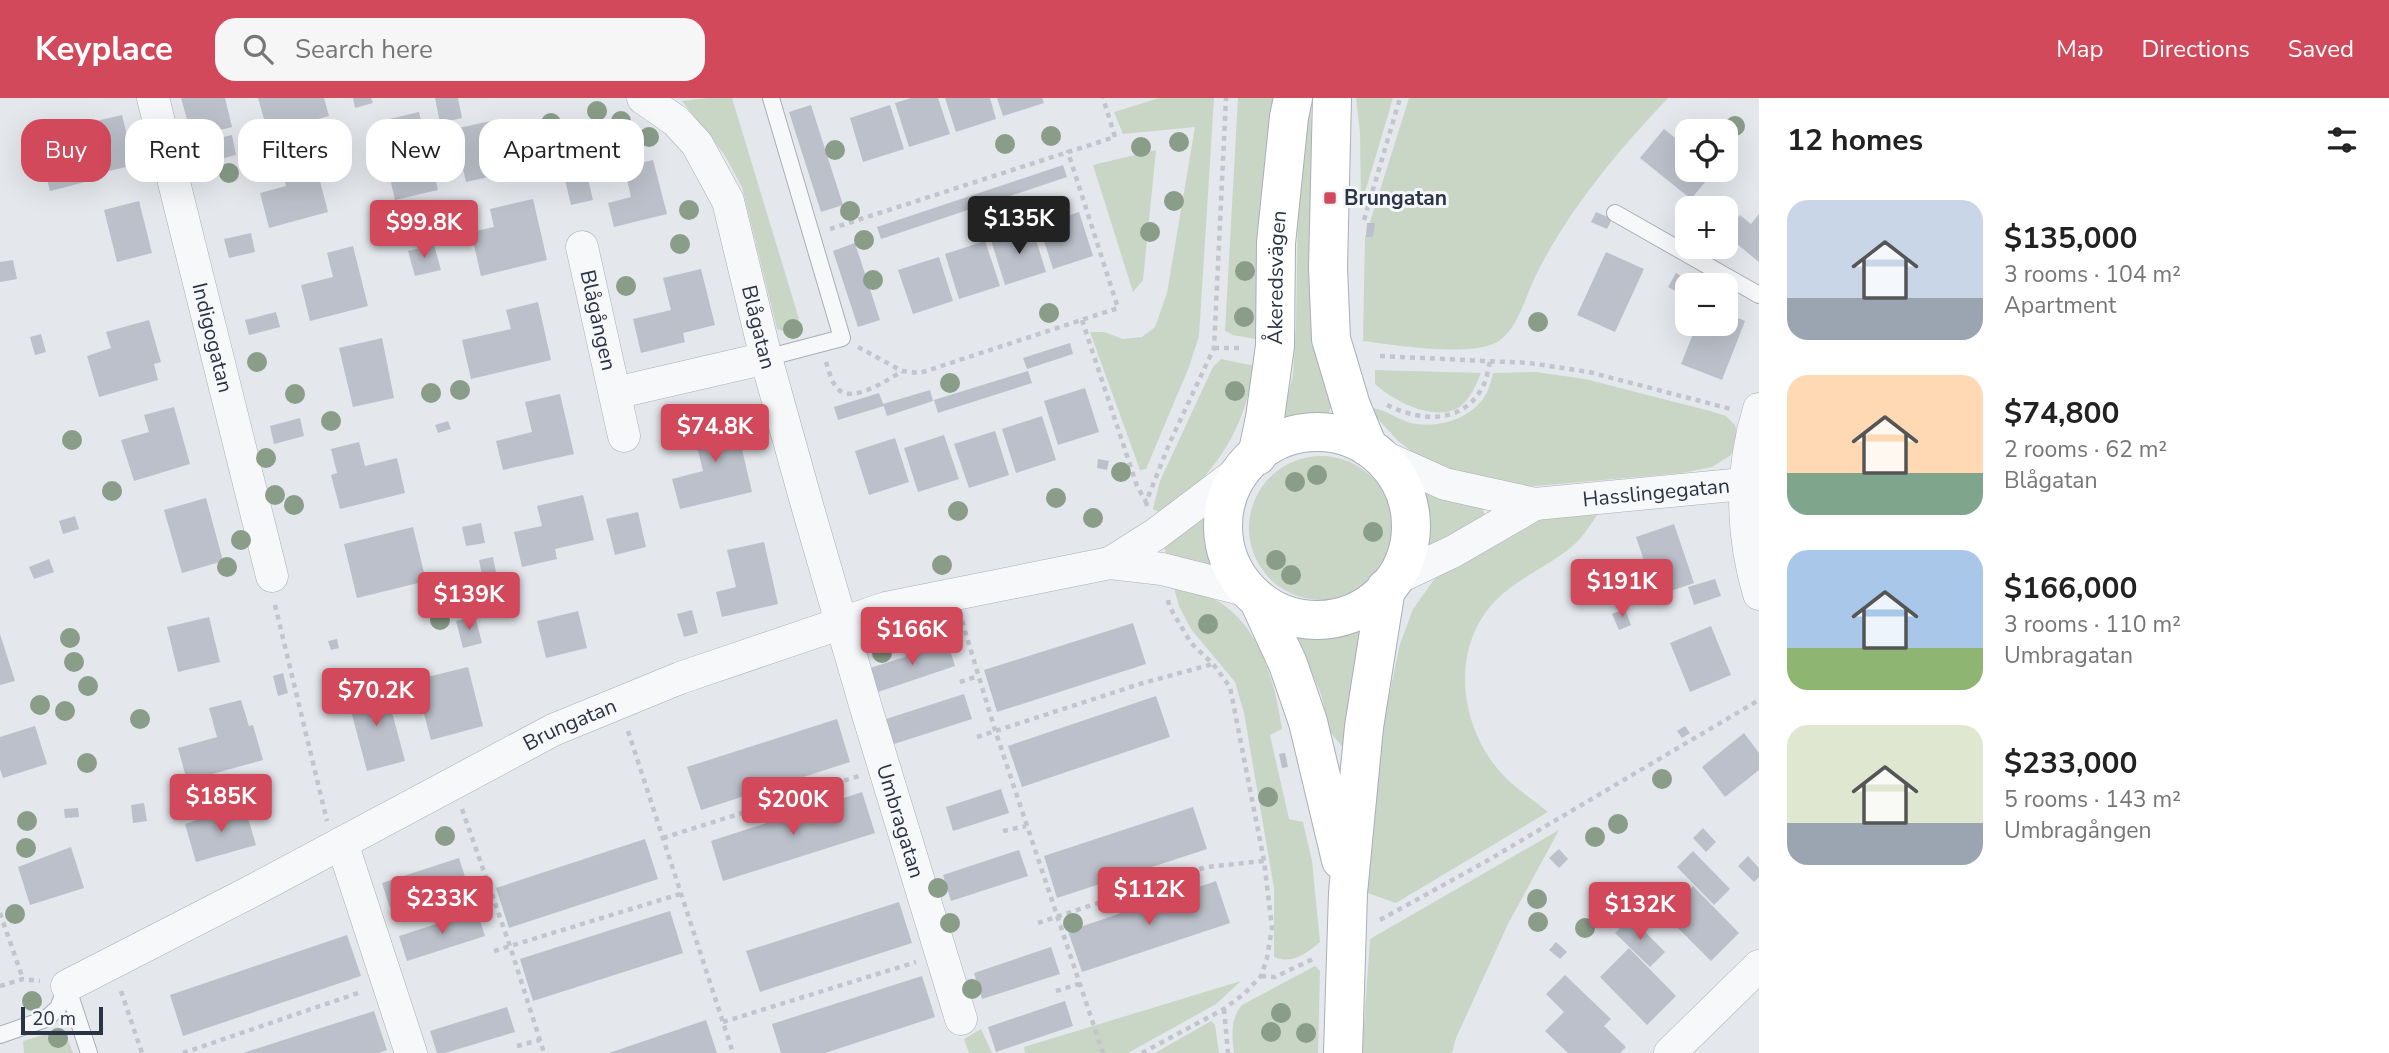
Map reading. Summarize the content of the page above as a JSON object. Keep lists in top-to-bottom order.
{
  "streets": {
    "street": [
      "Åkeredsvägen",
      "Blågången",
      "Blågatan",
      "Indigogatan",
      "Hasslingegatan",
      "Brungatan",
      "Umbragatan"
    ]
  },
  "crossings": [
    ["Åkeredsvägen", "Hasslingegatan"],
    ["Åkeredsvägen", "Brungatan"],
    ["Blågången", "Blågatan"],
    ["Blågatan", "Brungatan"],
    ["Blågatan", "Umbragatan"],
    ["Hasslingegatan", "Brungatan"],
    ["Brungatan", "Umbragatan"]
  ],
  "places": {
    "transit": ["Brungatan"]
  },
  "scale_bar": "20 m",
  "page": {
    "header": "Keyplace",
    "search": "Search here",
    "nav": ["Map", "Directions", "Saved"],
    "heading": "12 homes",
    "map_buttons": ["+", "−"],
    "chip": [
      "Buy",
      "Rent",
      "Filters",
      "New",
      "Apartment"
    ],
    "list": [
      {
        "name": "$135,000",
        "note": "3 rooms · 104 m² · Apartment"
      },
      {
        "name": "$74,800",
        "note": "2 rooms · 62 m² · Blågatan"
      },
      {
        "name": "$166,000",
        "note": "3 rooms · 110 m² · Umbragatan"
      },
      {
        "name": "$233,000",
        "note": "5 rooms · 143 m² · Umbragången"
      }
    ],
    "price": [
      "$135K",
      "$99.8K",
      "$74.8K",
      "$191K",
      "$139K",
      "$166K",
      "$70.2K",
      "$185K",
      "$200K",
      "$112K",
      "$233K",
      "$132K"
    ],
    "scale": "20 m"
  }
}
